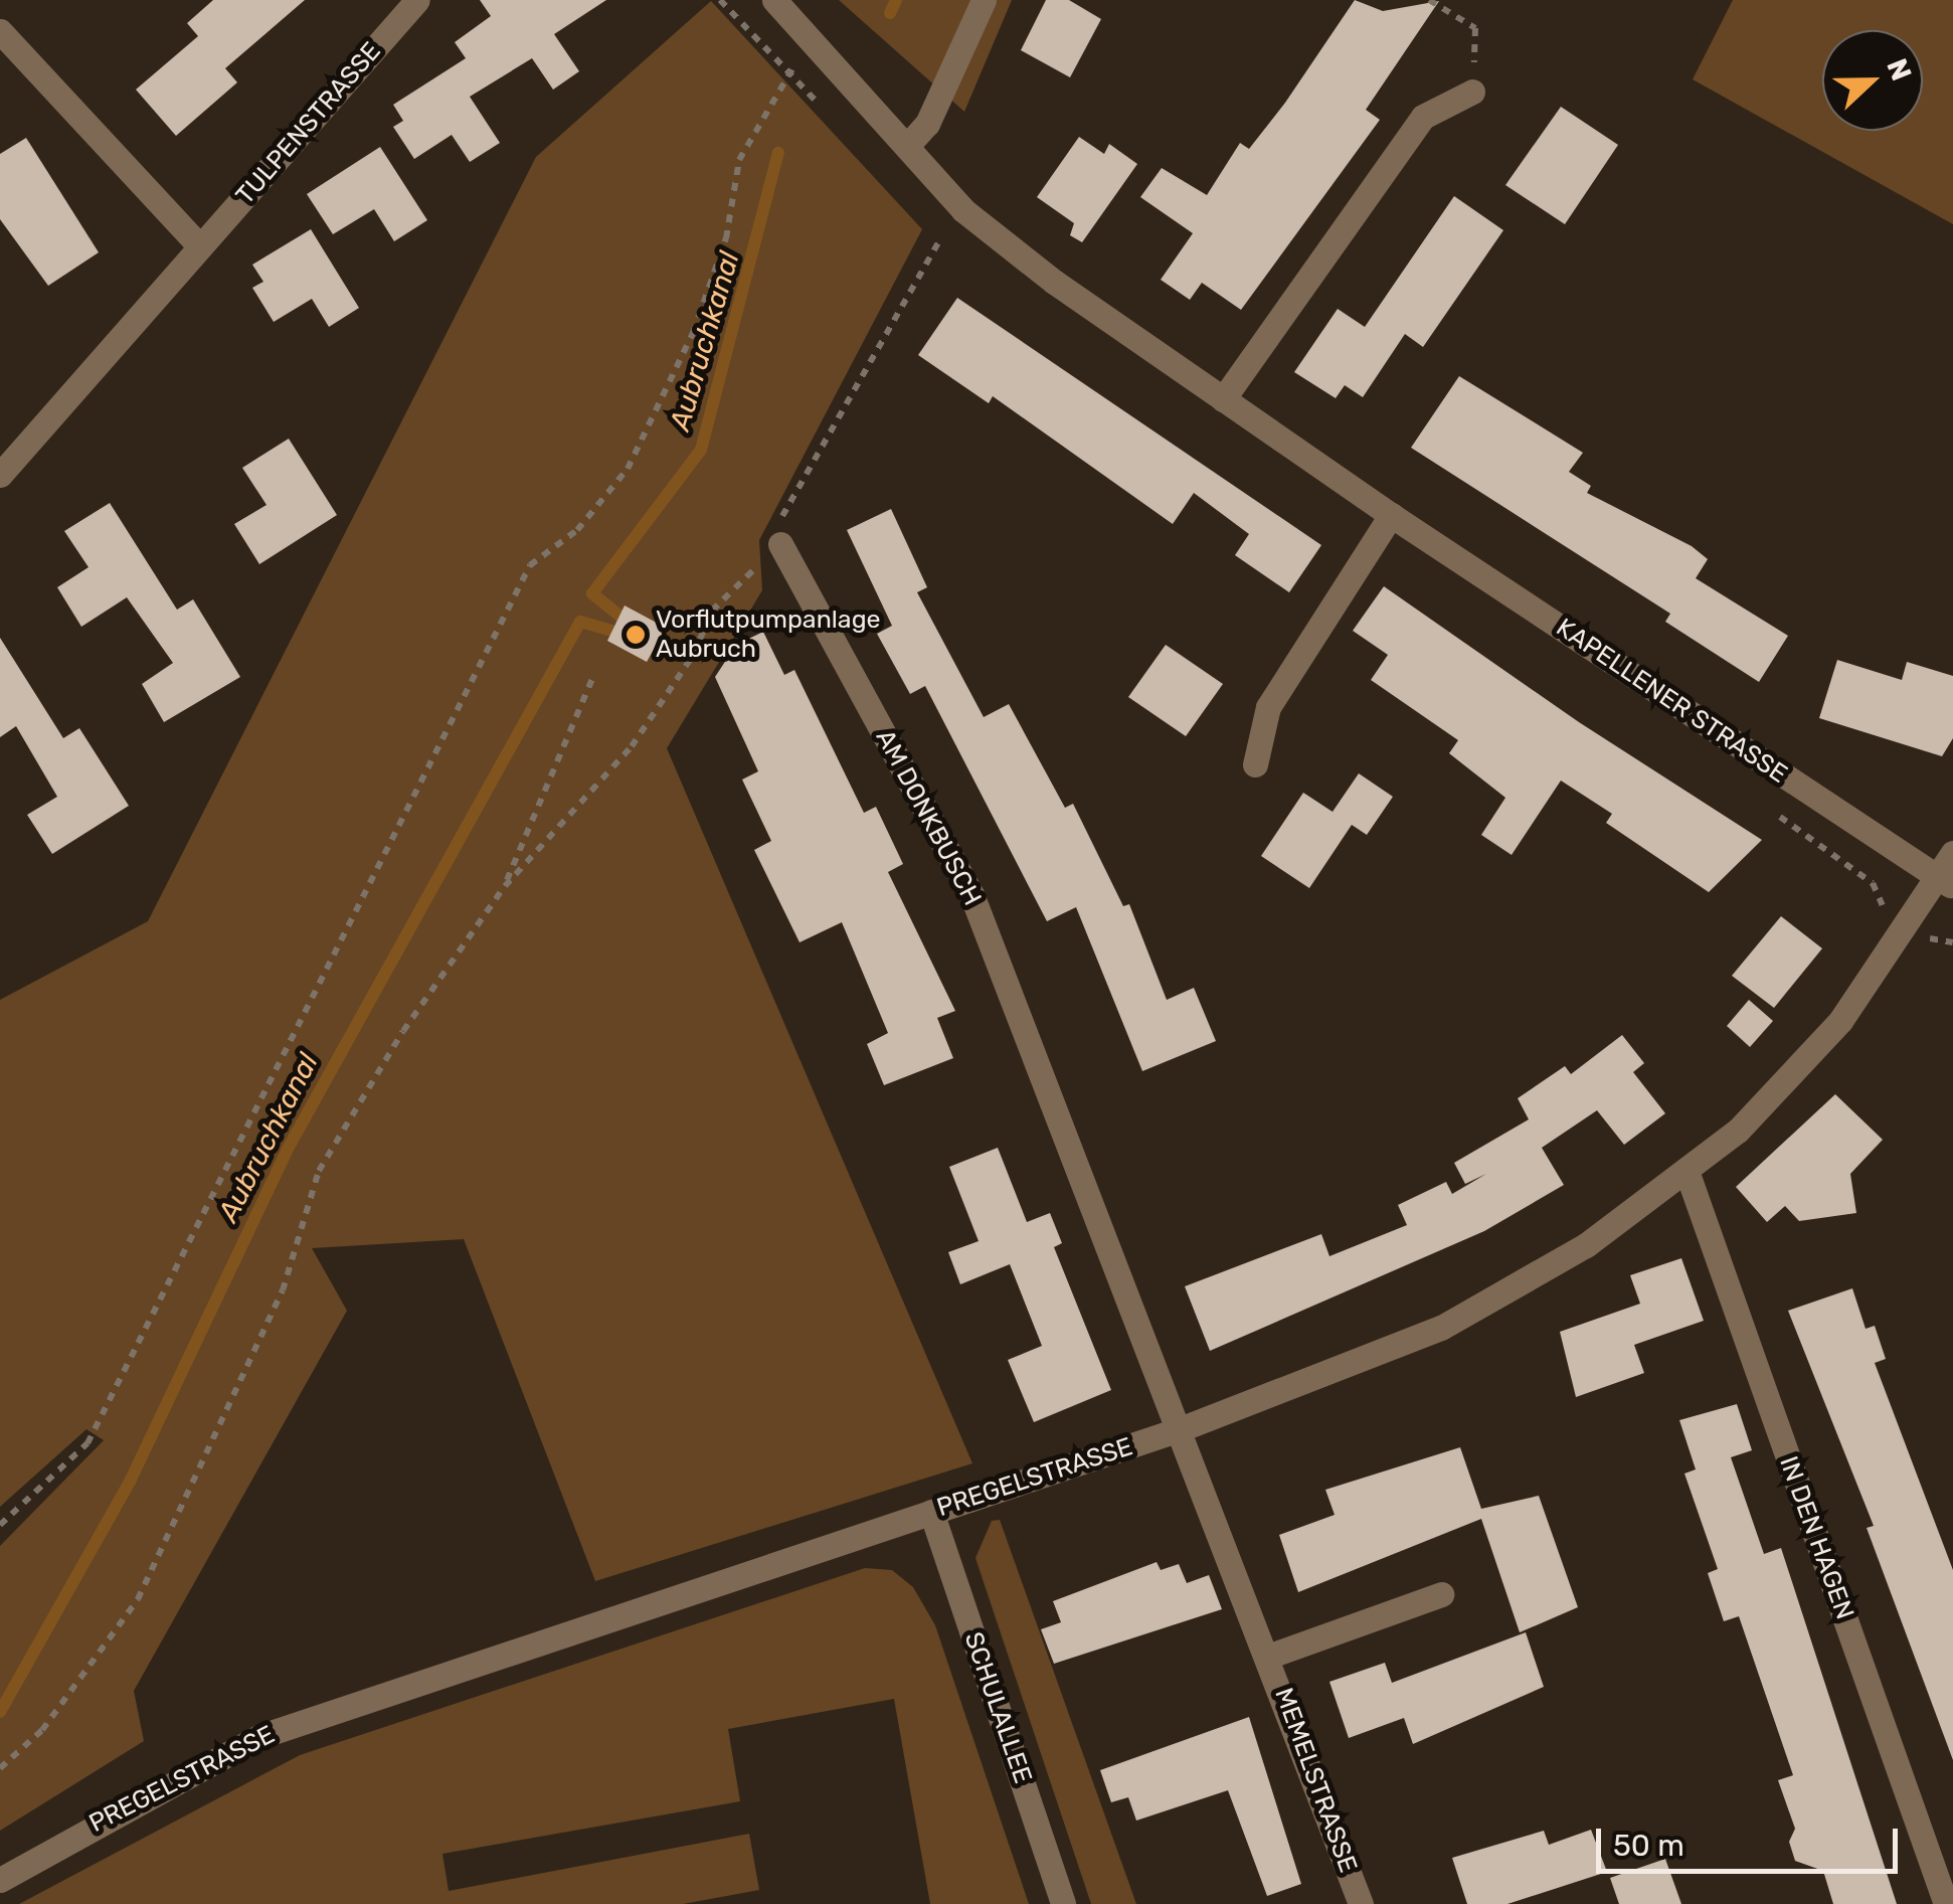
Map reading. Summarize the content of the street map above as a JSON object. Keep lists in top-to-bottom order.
{
  "streets": {
    "street": [
      "TULPENSTRASSE",
      "KAPELLENER STRASSE",
      "AM DONKBUSCH",
      "PREGELSTRASSE",
      "IN DEN HAGEN",
      "SCHULALLEE",
      "MEMELSTRASSE"
    ]
  },
  "crossings": [
    ["KAPELLENER STRASSE", "PREGELSTRASSE"],
    ["AM DONKBUSCH", "PREGELSTRASSE"],
    ["AM DONKBUSCH", "MEMELSTRASSE"],
    ["PREGELSTRASSE", "IN DEN HAGEN"],
    ["PREGELSTRASSE", "SCHULALLEE"],
    ["PREGELSTRASSE", "MEMELSTRASSE"]
  ],
  "water": ["Aubruchkanal"],
  "places": ["Vorflutpumpanlage Aubruch"],
  "scale_bar": "50 m",
  "north": "right"
}
